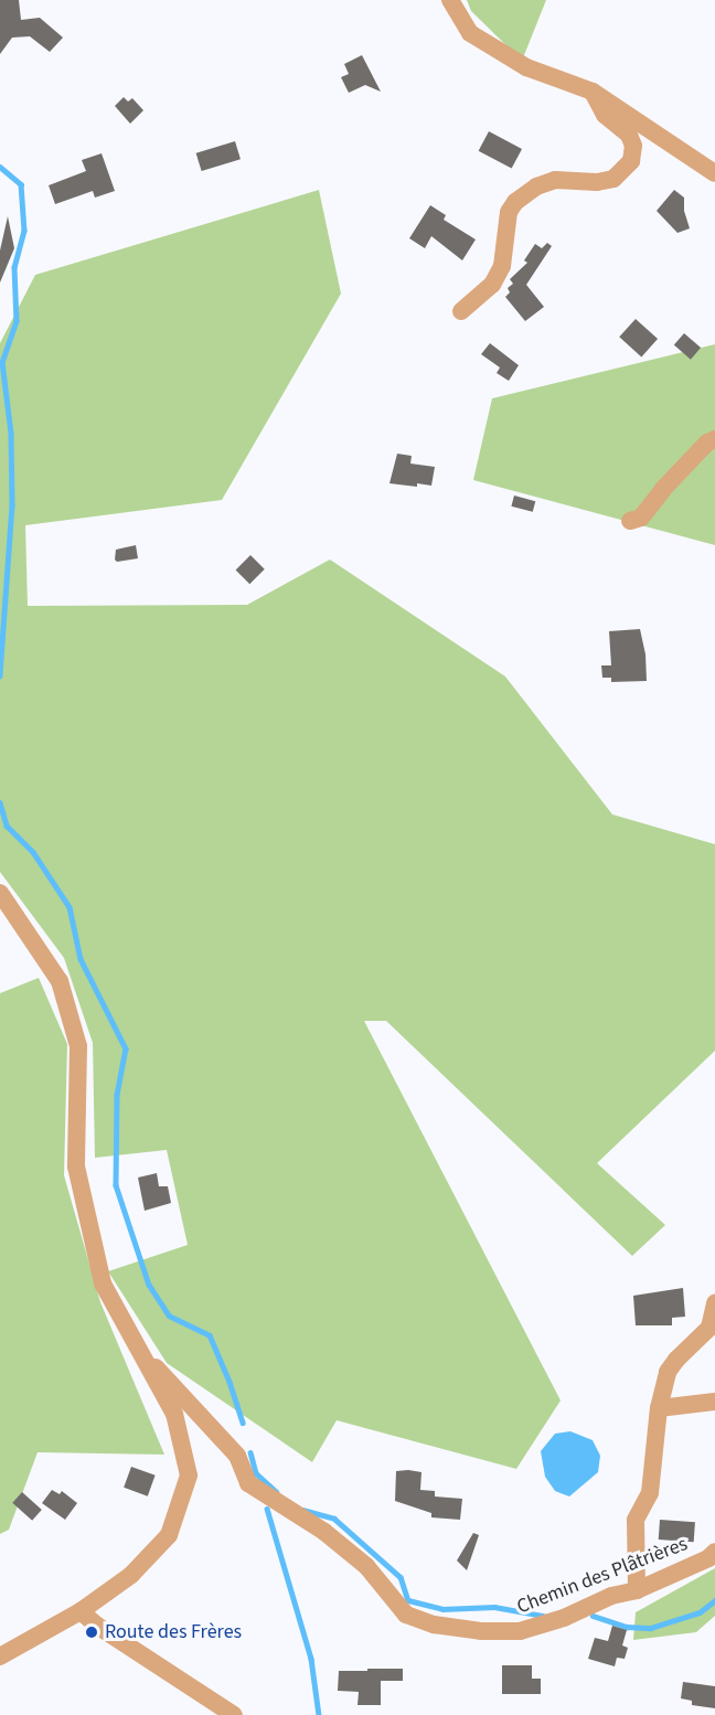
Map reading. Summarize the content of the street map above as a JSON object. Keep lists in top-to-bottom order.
{
  "streets": {
    "street": ["Chemin des Plâtrières"]
  },
  "places": ["Route des Frères"]
}
